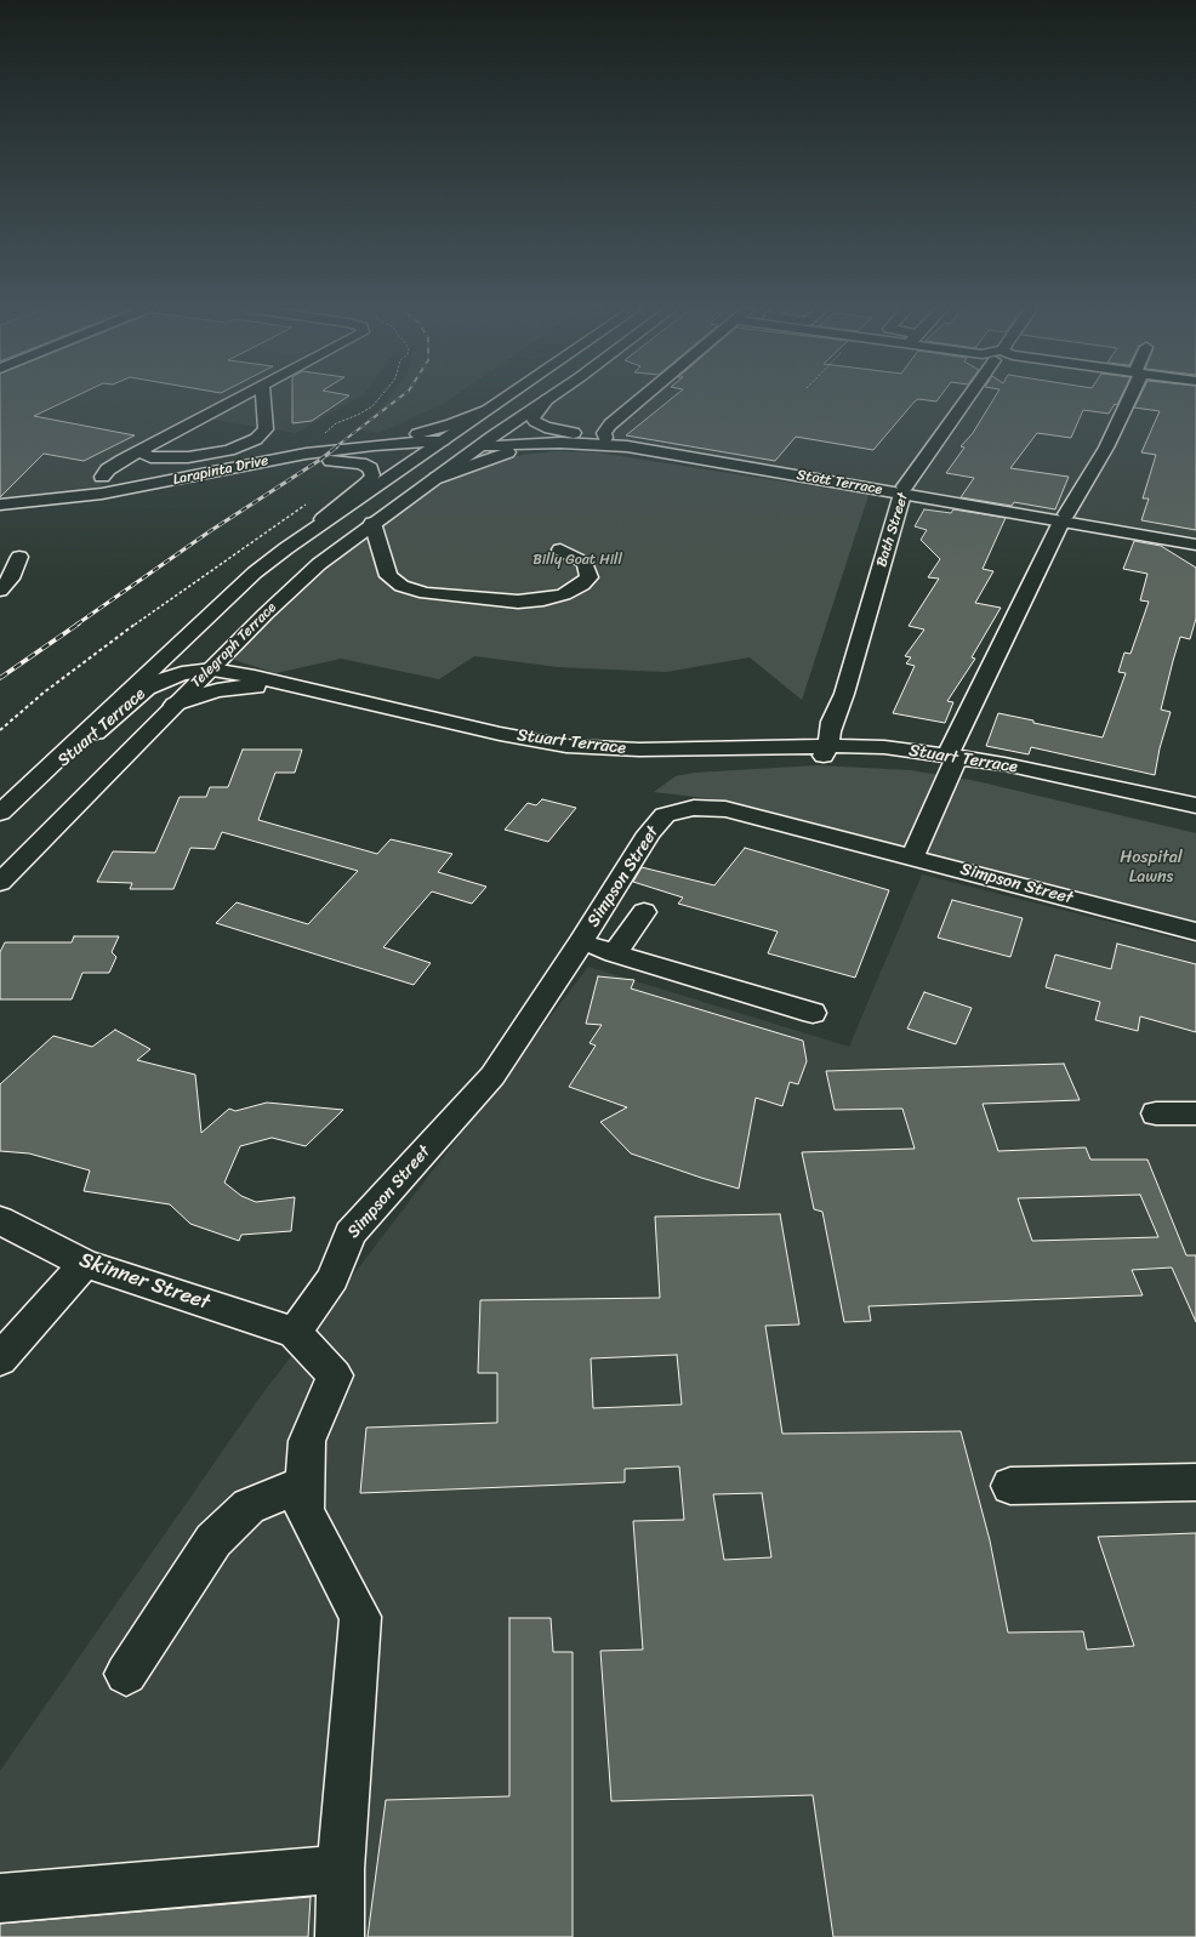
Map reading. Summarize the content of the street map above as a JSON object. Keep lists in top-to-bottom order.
{
  "streets": {
    "main road": [
      "Larapinta Drive",
      "Stott Terrace",
      "Bath Street",
      "Telegraph Terrace",
      "Stuart Terrace",
      "Simpson Street",
      "Skinner Street"
    ]
  },
  "crossings": [
    ["Larapinta Drive", "Stott Terrace"],
    ["Larapinta Drive", "Telegraph Terrace"],
    ["Stott Terrace", "Bath Street"],
    ["Stott Terrace", "Telegraph Terrace"],
    ["Bath Street", "Stuart Terrace"],
    ["Telegraph Terrace", "Stuart Terrace"],
    ["Simpson Street", "Skinner Street"]
  ],
  "parks": ["Billy Goat Hill", "Hospital Lawns"]
}
